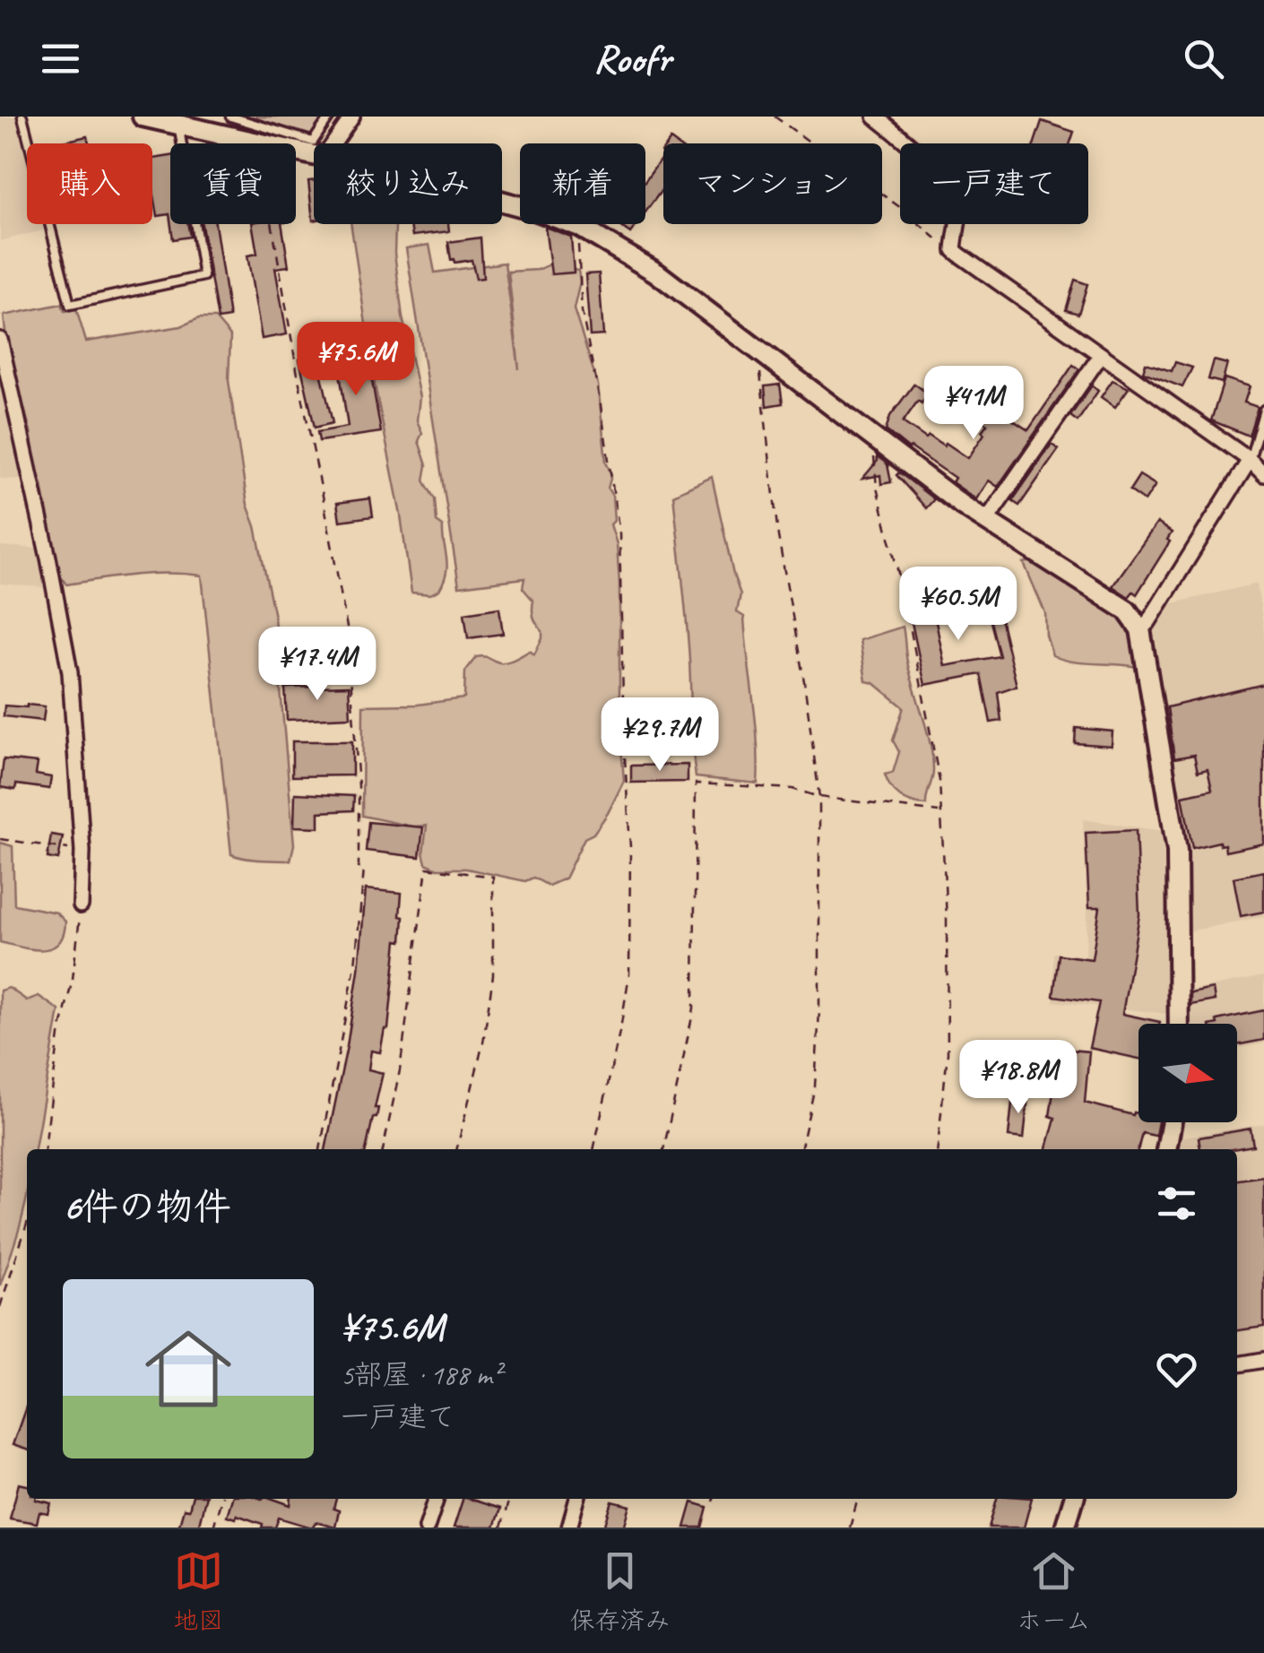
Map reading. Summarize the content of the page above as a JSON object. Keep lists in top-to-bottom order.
{
  "north": "right",
  "page": {
    "header": "Roofr",
    "chip": [
      "購入",
      "賃貸",
      "絞り込み",
      "新着",
      "マンション",
      "一戸建て"
    ],
    "price": [
      "¥75.6M",
      "¥41M",
      "¥60.5M",
      "¥17.4M",
      "¥29.7M",
      "¥18.8M"
    ],
    "heading": "6件の物件",
    "list": [
      {
        "name": "¥75.6M",
        "note": "5部屋 · 188 m² · 一戸建て"
      }
    ],
    "tabs": ["地図", "保存済み", "ホーム"]
  }
}
